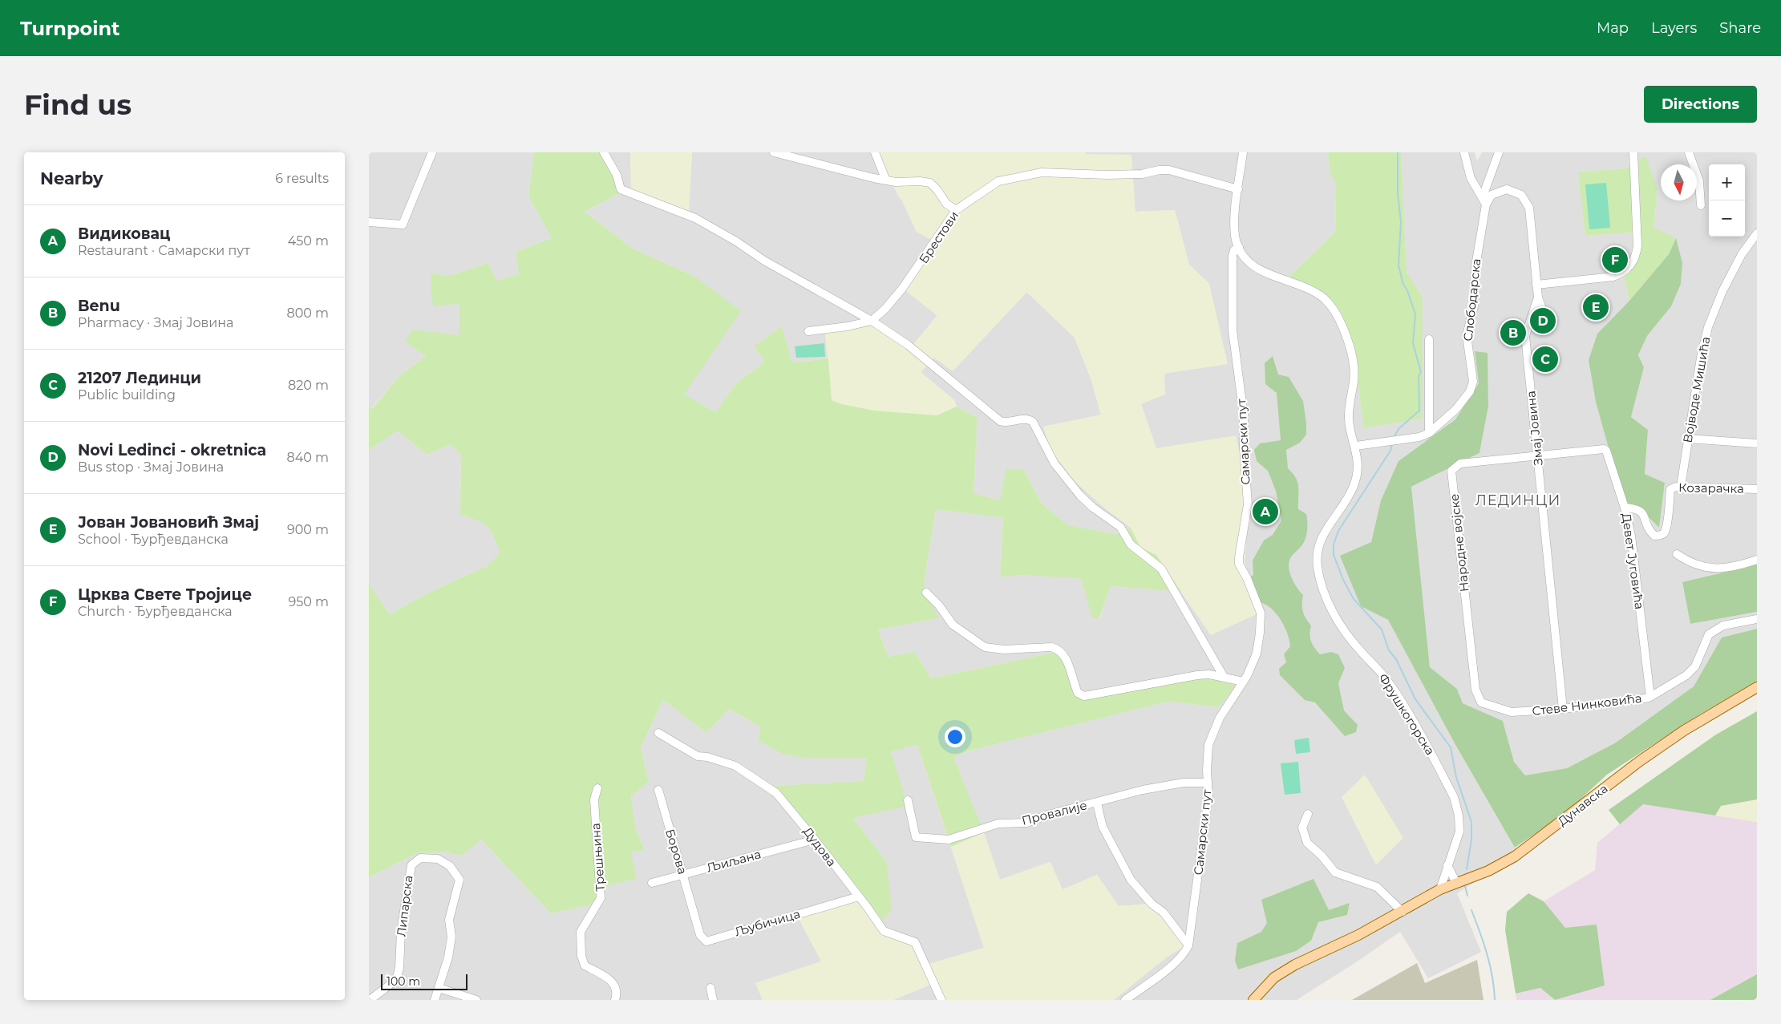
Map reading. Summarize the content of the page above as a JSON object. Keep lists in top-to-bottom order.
{
  "streets": {
    "main road": ["Дунавска"],
    "street": [
      "Брестови",
      "Слободарска",
      "Војводе Мишића",
      "Змај Јовина",
      "Самарски пут",
      "Козарачка",
      "Народне војске",
      "Девет Југовића",
      "Стеве Нинковића",
      "Фрушкогорска",
      "Провалије",
      "Дудова",
      "Борова",
      "Трешњина",
      "Љиљана",
      "Липарска",
      "Љубичица"
    ]
  },
  "crossings": [
    ["Брестови", "Фрушкогорска"],
    ["Слободарска", "Змај Јовина"],
    ["Слободарска", "Фрушкогорска"],
    ["Војводе Мишића", "Козарачка"],
    ["Змај Јовина", "Народне војске"],
    ["Змај Јовина", "Девет Југовића"],
    ["Змај Јовина", "Стеве Нинковића"],
    ["Самарски пут", "Фрушкогорска"],
    ["Самарски пут", "Провалије"],
    ["Козарачка", "Девет Југовића"],
    ["Народне војске", "Девет Југовића"],
    ["Народне војске", "Стеве Нинковића"],
    ["Девет Југовића", "Стеве Нинковића"],
    ["Фрушкогорска", "Дунавска"],
    ["Дудова", "Љиљана"],
    ["Дудова", "Љубичица"],
    ["Борова", "Љиљана"],
    ["Борова", "Љубичица"]
  ],
  "districts": ["ЛЕДИНЦИ"],
  "scale_bar": "100 m",
  "north": "bottom",
  "page": {
    "header": "Turnpoint",
    "nav": ["Map", "Layers", "Share"],
    "buttons": "Directions",
    "title": "Find us",
    "heading": ["Nearby", "6 results"],
    "map_buttons": ["+", "−"],
    "list": [
      {
        "mark": "A",
        "name": "Видиковац",
        "note": "Restaurant · Самарски пут",
        "value": "450 m"
      },
      {
        "mark": "B",
        "name": "Benu",
        "note": "Pharmacy · Змај Јовина",
        "value": "800 m"
      },
      {
        "mark": "C",
        "name": "21207 Лединци",
        "note": "Public building",
        "value": "820 m"
      },
      {
        "mark": "D",
        "name": "Novi Ledinci - okretnica",
        "note": "Bus stop · Змај Јовина",
        "value": "840 m"
      },
      {
        "mark": "E",
        "name": "Јован Јовановић Змај",
        "note": "School · Ђурђевданска",
        "value": "900 m"
      },
      {
        "mark": "F",
        "name": "Црква Свете Тројице",
        "note": "Church · Ђурђевданска",
        "value": "950 m"
      }
    ],
    "pins": [
      "F",
      "E",
      "D",
      "B",
      "C",
      "A"
    ],
    "scale": "100 m"
  }
}
